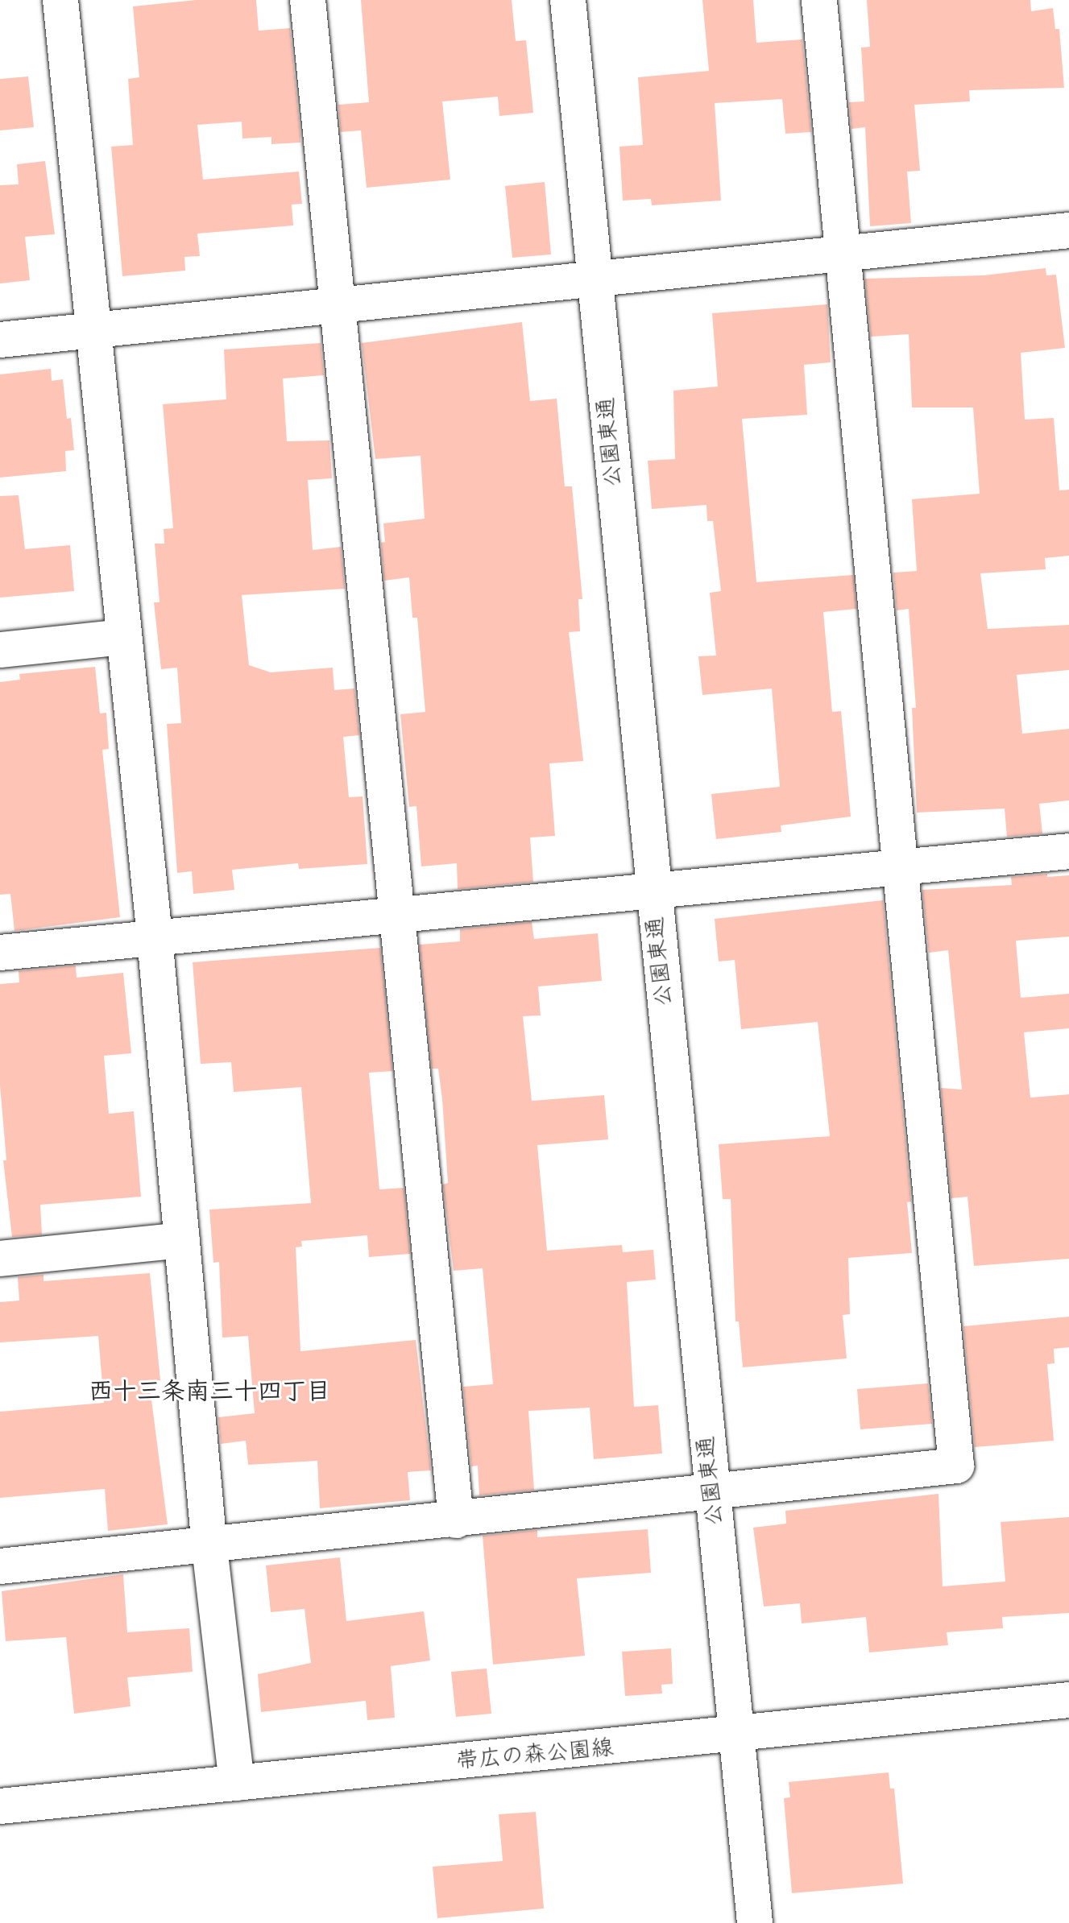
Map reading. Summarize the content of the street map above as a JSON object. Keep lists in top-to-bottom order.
{
  "streets": {
    "street": ["公園東通", "帯広の森公園線"]
  },
  "crossings": [
    ["公園東通", "帯広の森公園線"]
  ],
  "districts": ["西十三条南三十四丁目"]
}
